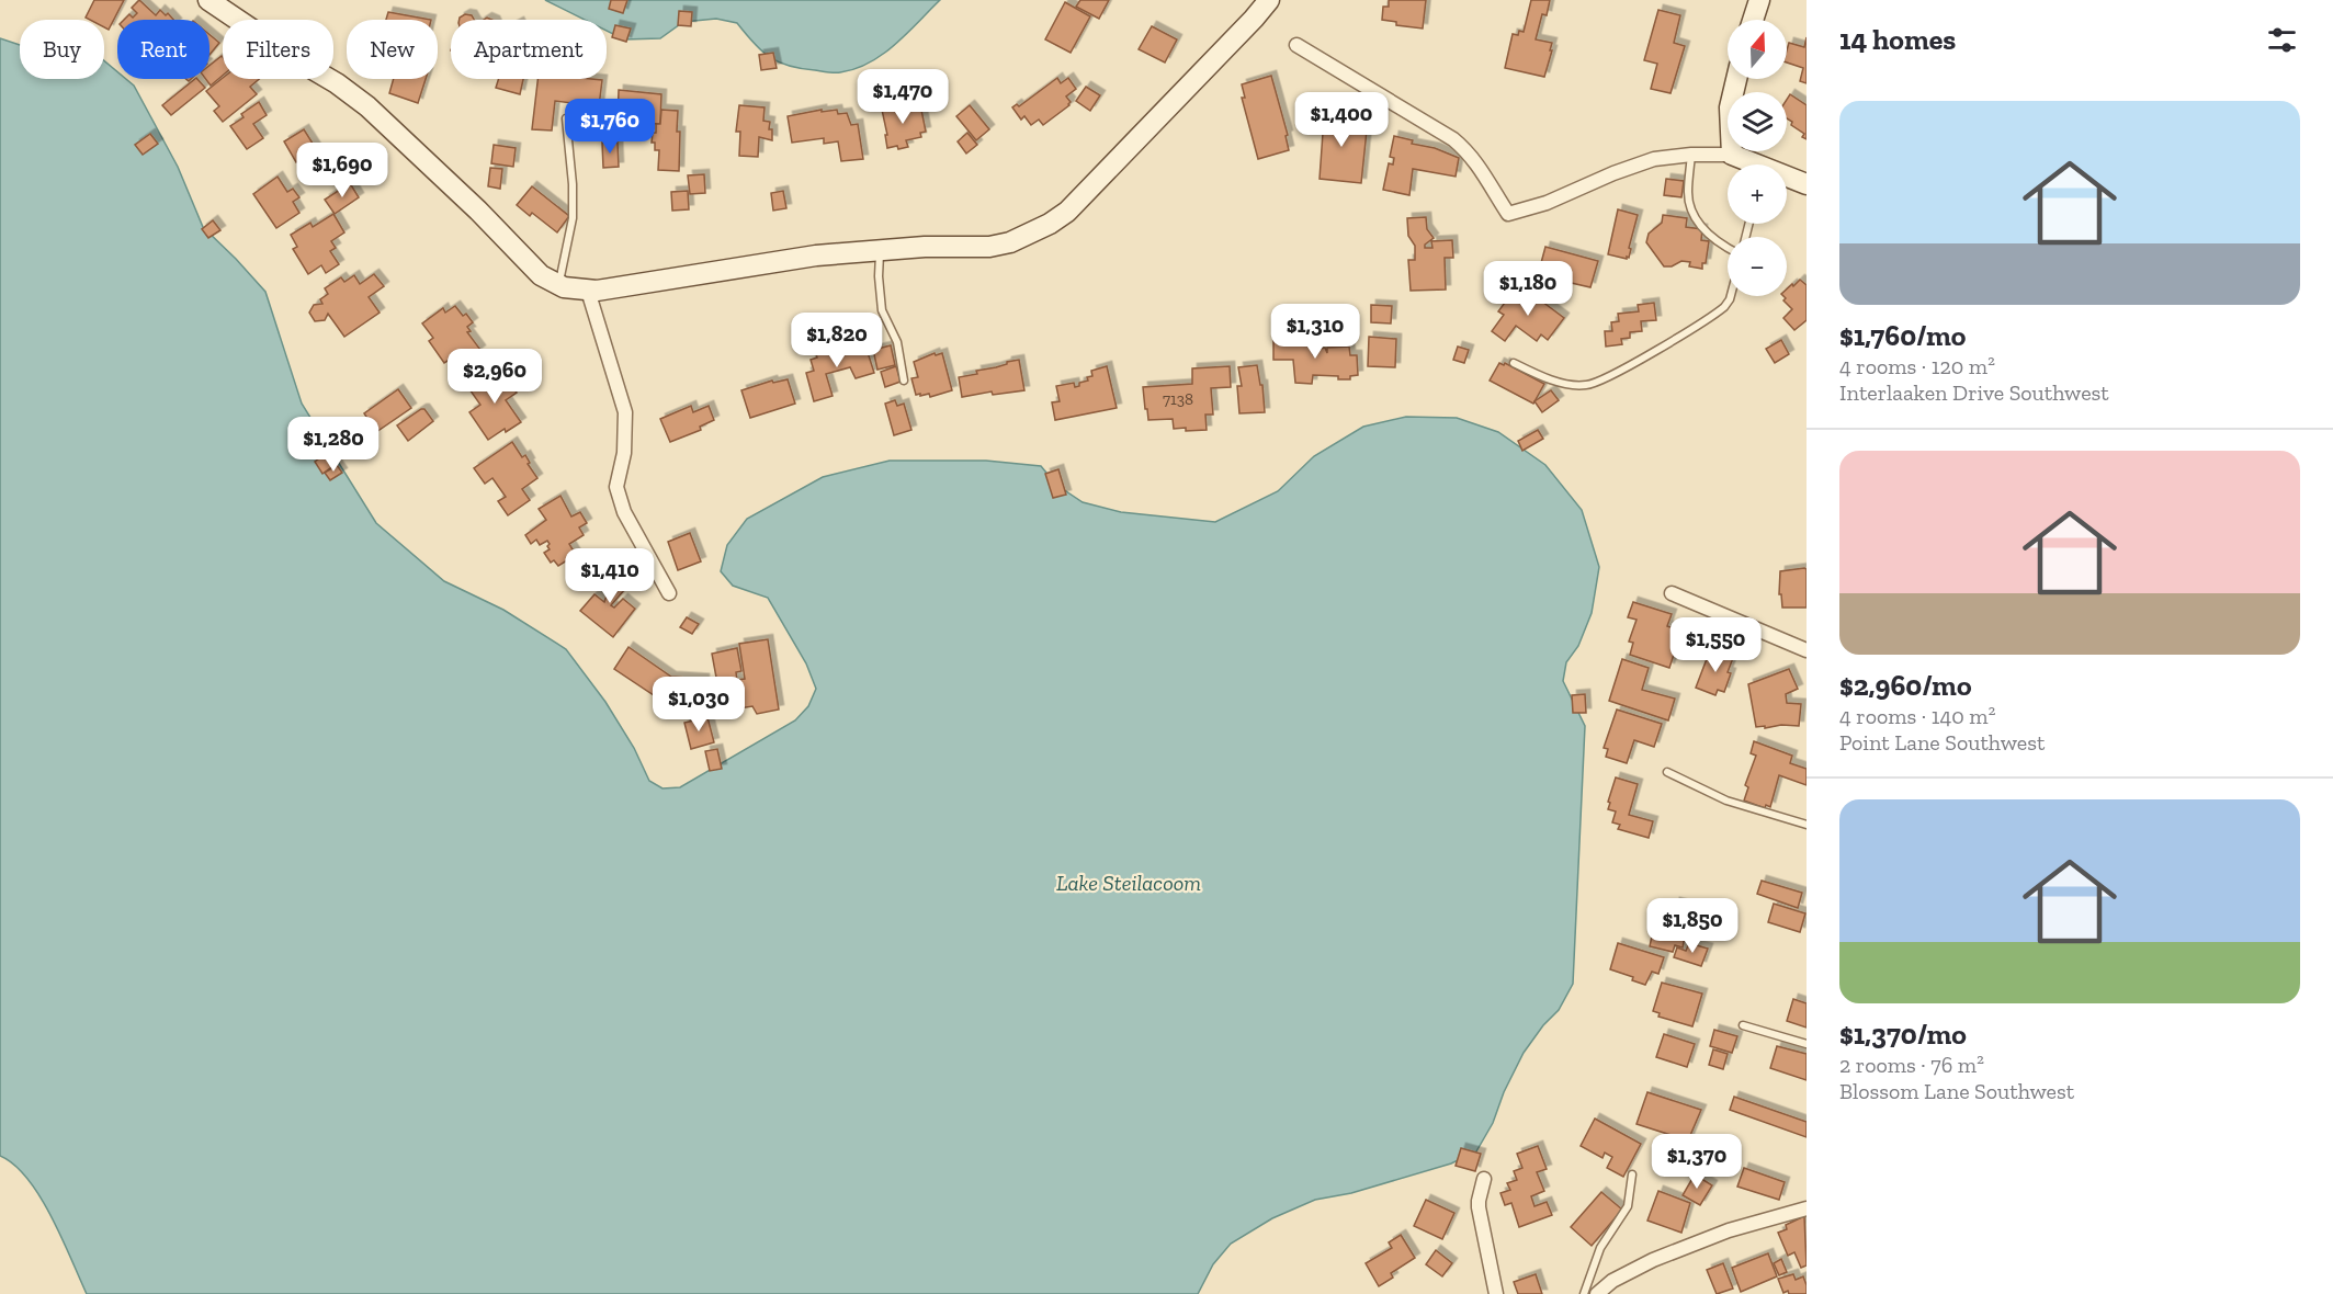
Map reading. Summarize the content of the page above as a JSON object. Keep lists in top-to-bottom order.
{
  "water": ["Lake Steilacoom"],
  "house_numbers": ["7138"],
  "north": "top",
  "page": {
    "heading": "14 homes",
    "map_buttons": ["+", "−"],
    "chip": [
      "Buy",
      "Rent",
      "Filters",
      "New",
      "Apartment"
    ],
    "price": [
      "$1,470",
      "$1,400",
      "$1,760",
      "$1,690",
      "$1,180",
      "$1,310",
      "$1,820",
      "$2,960",
      "$1,280",
      "$1,410",
      "$1,550",
      "$1,030",
      "$1,850",
      "$1,370"
    ],
    "list": [
      {
        "name": "$1,760/mo",
        "note": "4 rooms · 120 m² · Interlaaken Drive Southwest"
      },
      {
        "name": "$2,960/mo",
        "note": "4 rooms · 140 m² · Point Lane Southwest"
      },
      {
        "name": "$1,370/mo",
        "note": "2 rooms · 76 m² · Blossom Lane Southwest"
      }
    ]
  }
}
